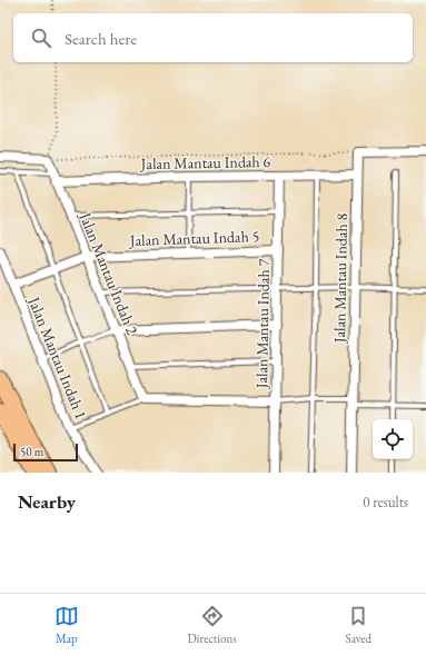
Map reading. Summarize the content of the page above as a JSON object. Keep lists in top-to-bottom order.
{
  "streets": {
    "street": [
      "Jalan Mantau Indah 6",
      "Jalan Mantau Indah 5",
      "Jalan Mantau Indah 2",
      "Jalan Mantau Indah 8",
      "Jalan Mantau Indah 7",
      "Jalan Mantau Indah 1"
    ]
  },
  "crossings": [
    ["Jalan Mantau Indah 6", "Jalan Mantau Indah 2"],
    ["Jalan Mantau Indah 6", "Jalan Mantau Indah 8"],
    ["Jalan Mantau Indah 6", "Jalan Mantau Indah 7"],
    ["Jalan Mantau Indah 5", "Jalan Mantau Indah 2"],
    ["Jalan Mantau Indah 5", "Jalan Mantau Indah 7"],
    ["Jalan Mantau Indah 5", "Jalan Mantau Indah 1"]
  ],
  "scale_bar": "50 m",
  "page": {
    "search": "Search here",
    "scale": "50 m",
    "heading": ["Nearby", "0 results"],
    "nav": ["Map", "Directions", "Saved"]
  }
}
